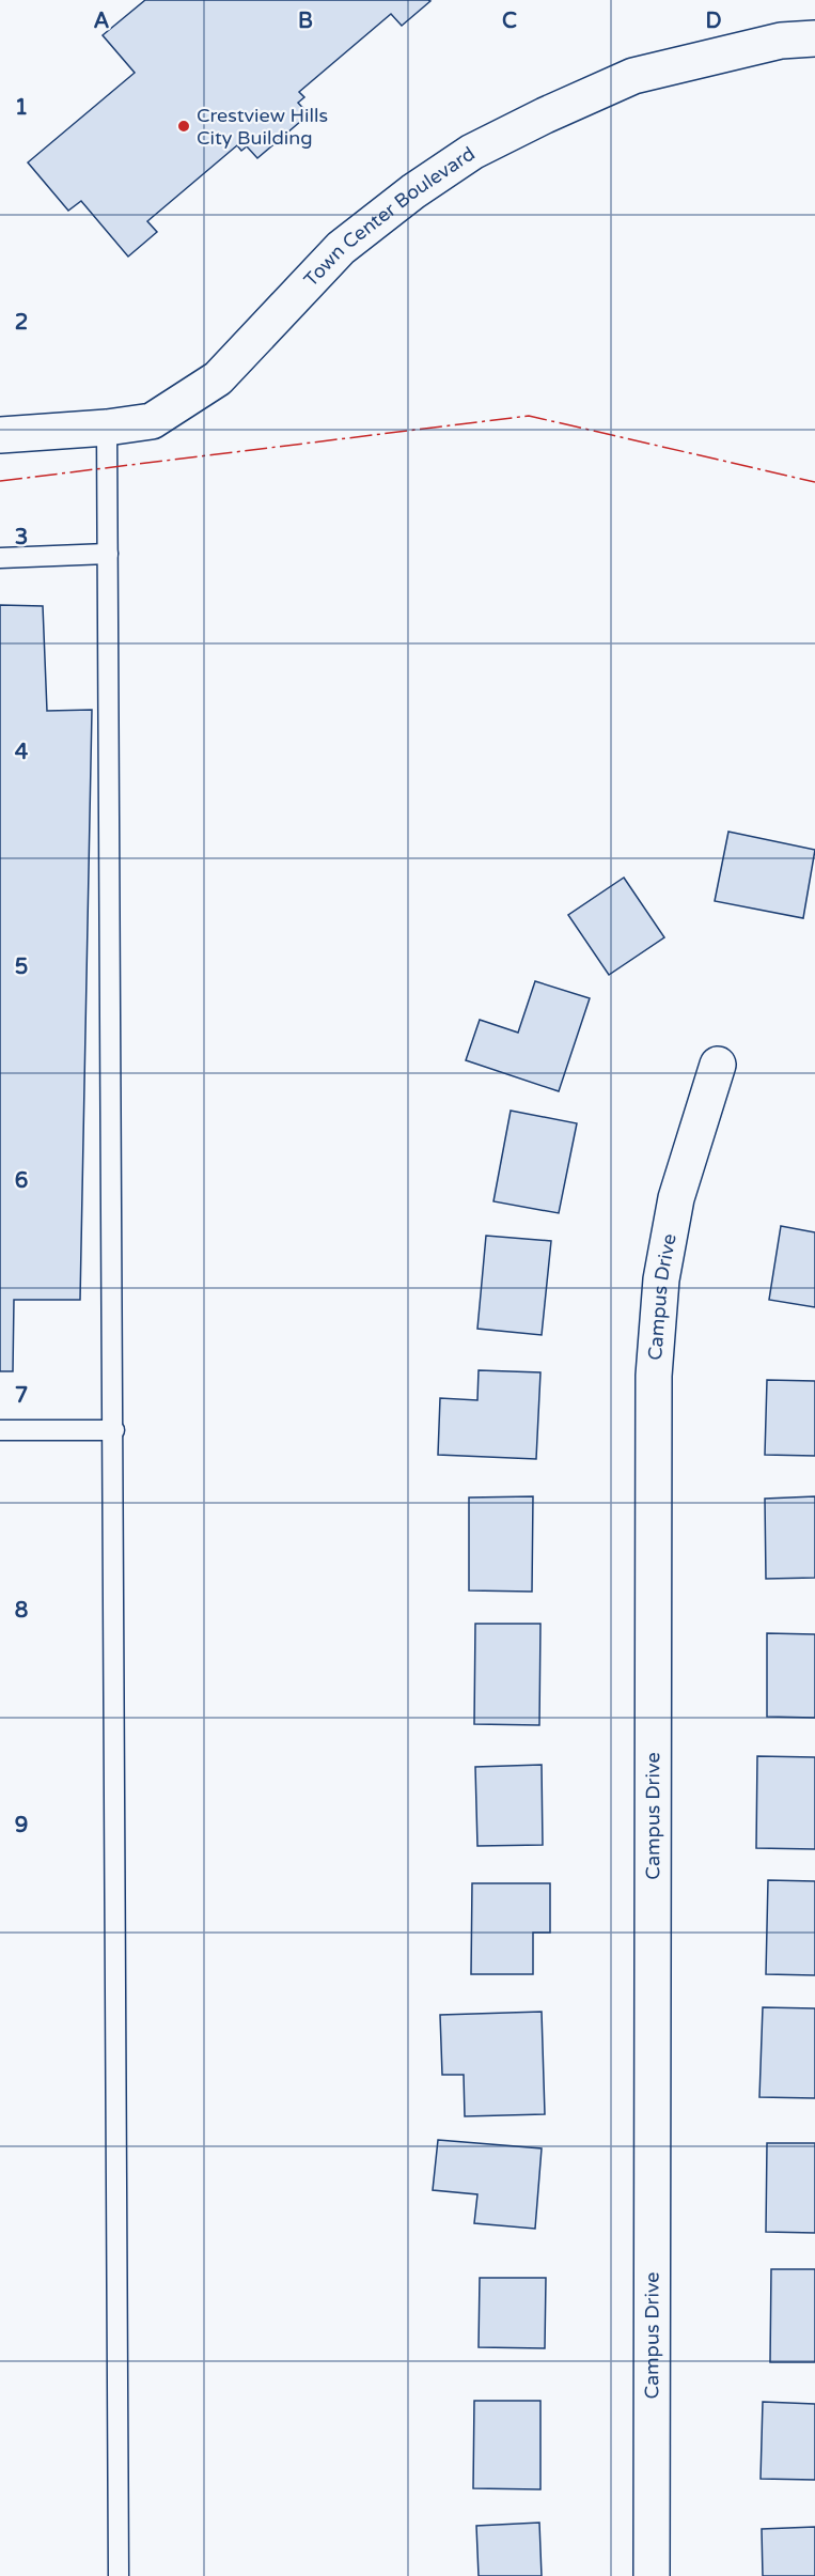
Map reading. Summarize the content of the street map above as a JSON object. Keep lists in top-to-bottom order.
{
  "streets": {
    "street": ["Town Center Boulevard", "Campus Drive"]
  },
  "places": ["Crestview Hills City Building"],
  "grid": {
    "columns": [
      "A",
      "B",
      "C",
      "D"
    ],
    "rows": [
      "1",
      "2",
      "3",
      "4",
      "5",
      "6",
      "7",
      "8",
      "9"
    ]
  }
}
